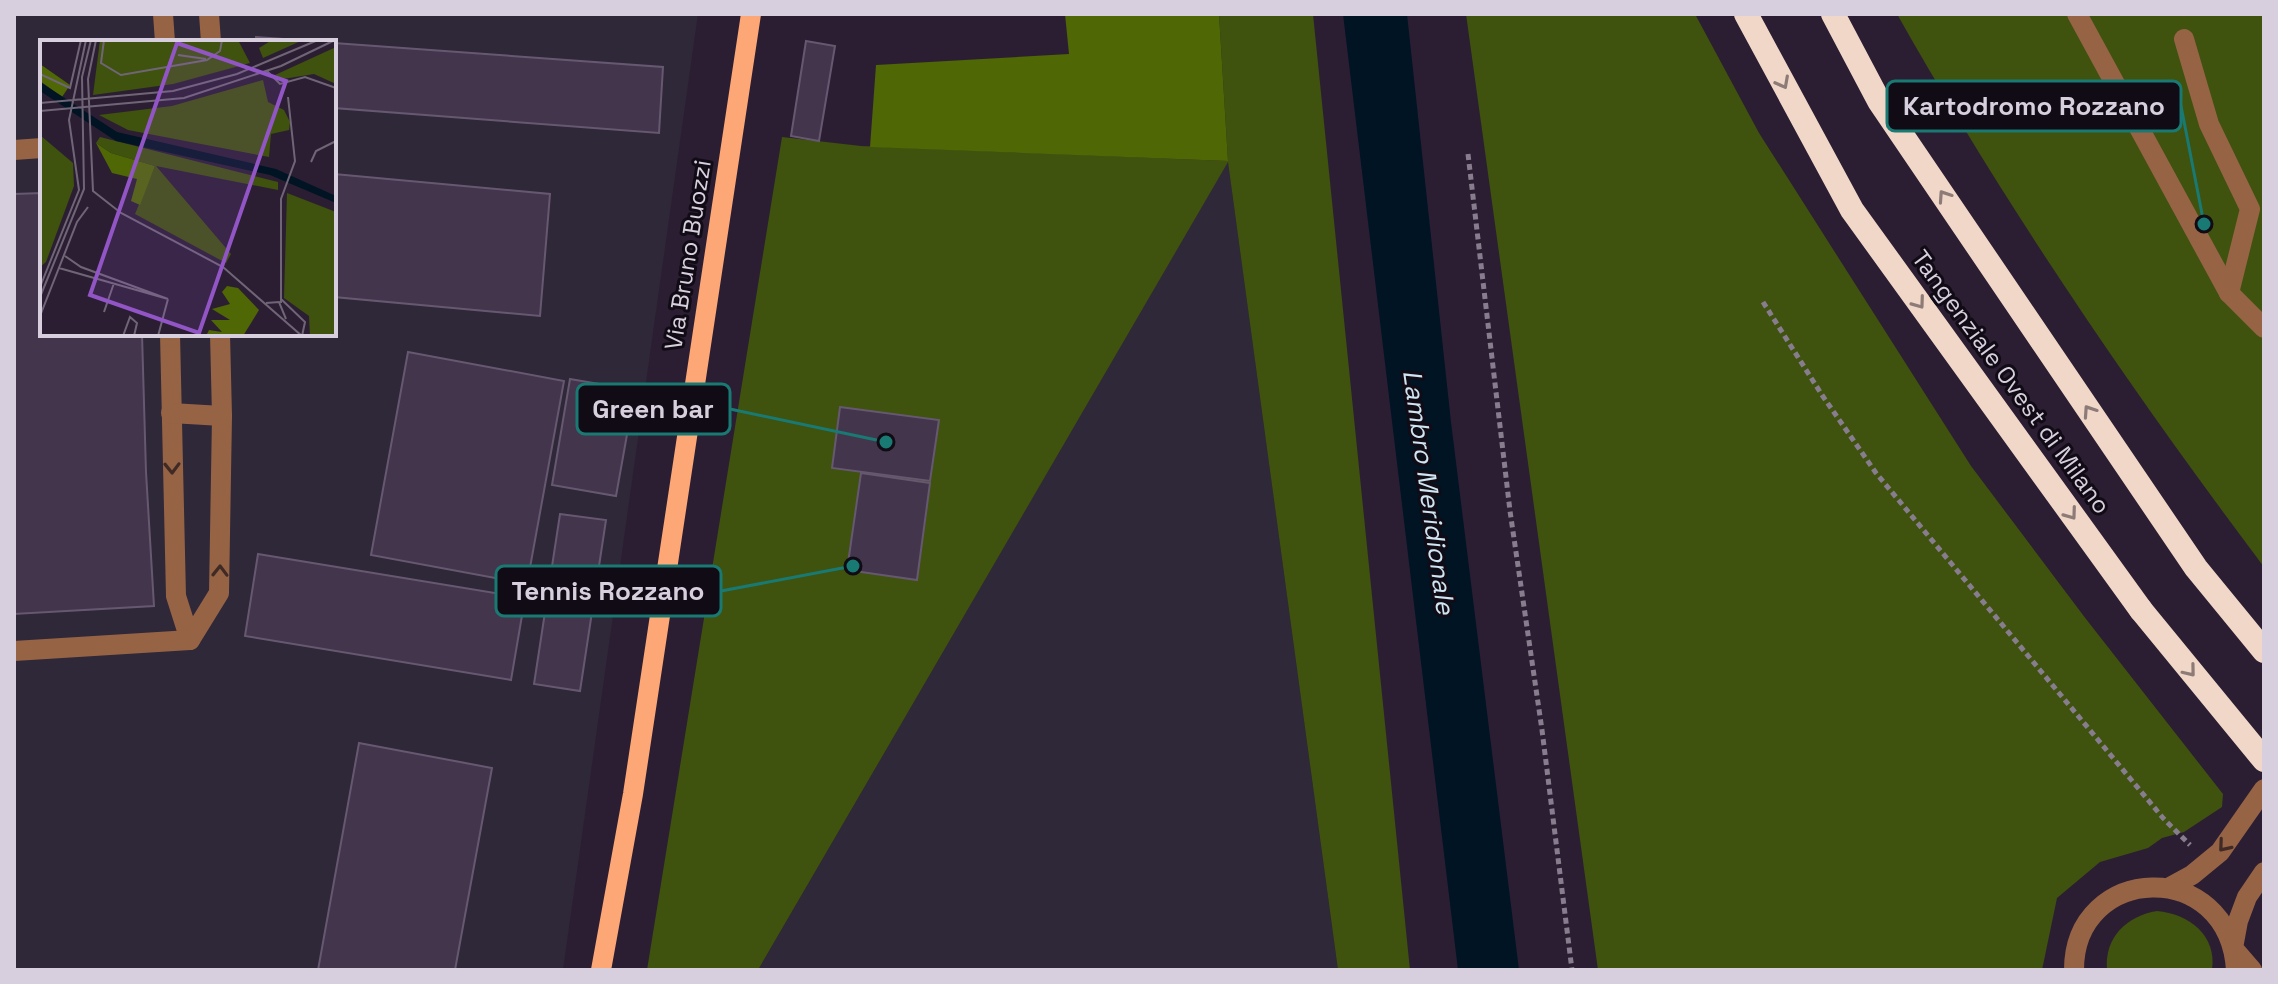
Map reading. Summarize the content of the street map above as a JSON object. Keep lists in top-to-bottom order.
{
  "streets": {
    "highway": ["Tangenziale Ovest di Milano"],
    "main road": ["Via Bruno Buozzi"]
  },
  "water": ["Lambro Meridionale"],
  "places": ["Kartodromo Rozzano", "Green bar", "Tennis Rozzano"]
}
